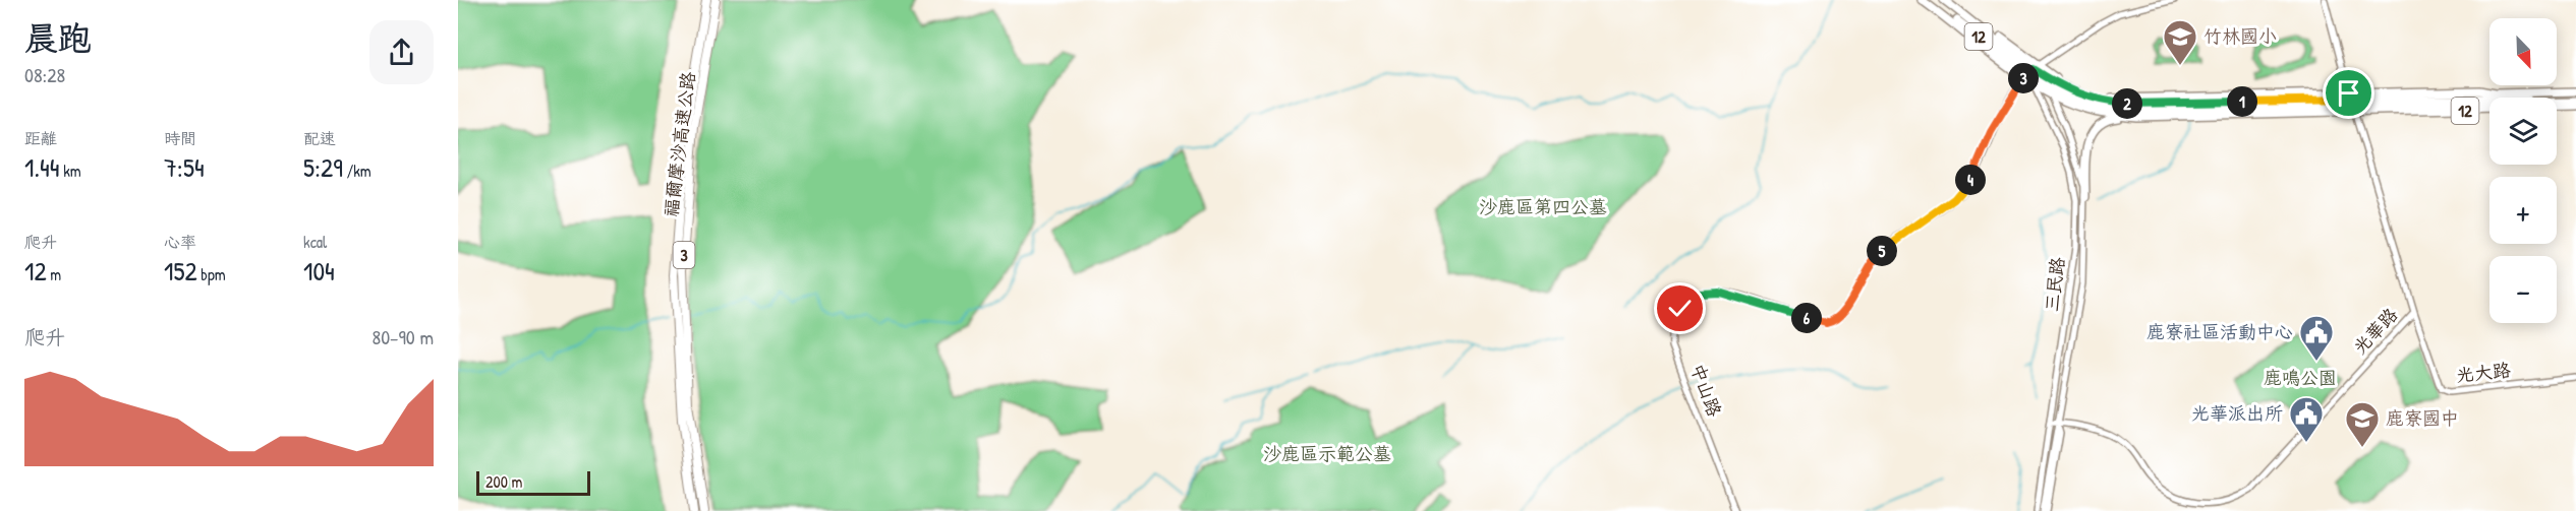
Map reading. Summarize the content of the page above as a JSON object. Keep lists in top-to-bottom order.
{
  "streets": {
    "highway": ["福爾摩沙高速公路", "3"],
    "main road": ["12"],
    "street": [
      "三民路",
      "光華路",
      "光大路",
      "中山路"
    ]
  },
  "crossings": [
    ["12", "三民路"],
    ["12", "光華路"],
    ["12", "中山路"],
    ["三民路", "光華路"],
    ["光華路", "光大路"]
  ],
  "parks": ["沙鹿區第四公墓", "鹿鳴公園", "沙鹿區示範公墓"],
  "places": {
    "school or university": ["竹林國小", "鹿寮國中"],
    "public building": ["鹿寮社區活動中心", "光華派出所"]
  },
  "scale_bar": "200 m",
  "north": "bottom right",
  "page": {
    "heading": ["晨跑", "08:28"],
    "map_buttons": ["+", "−"],
    "pins": [
      "3",
      "1",
      "2",
      "4",
      "5",
      "6"
    ],
    "stats": [
      ["距離", "1.44 km"],
      ["時間", "7:54"],
      ["配速", "5:29 /km"],
      ["爬升", "12 m"],
      ["心率", "152 bpm"],
      ["kcal", "104"]
    ],
    "chart": ["爬升", "80–90 m"],
    "scale": "200 m"
  }
}
